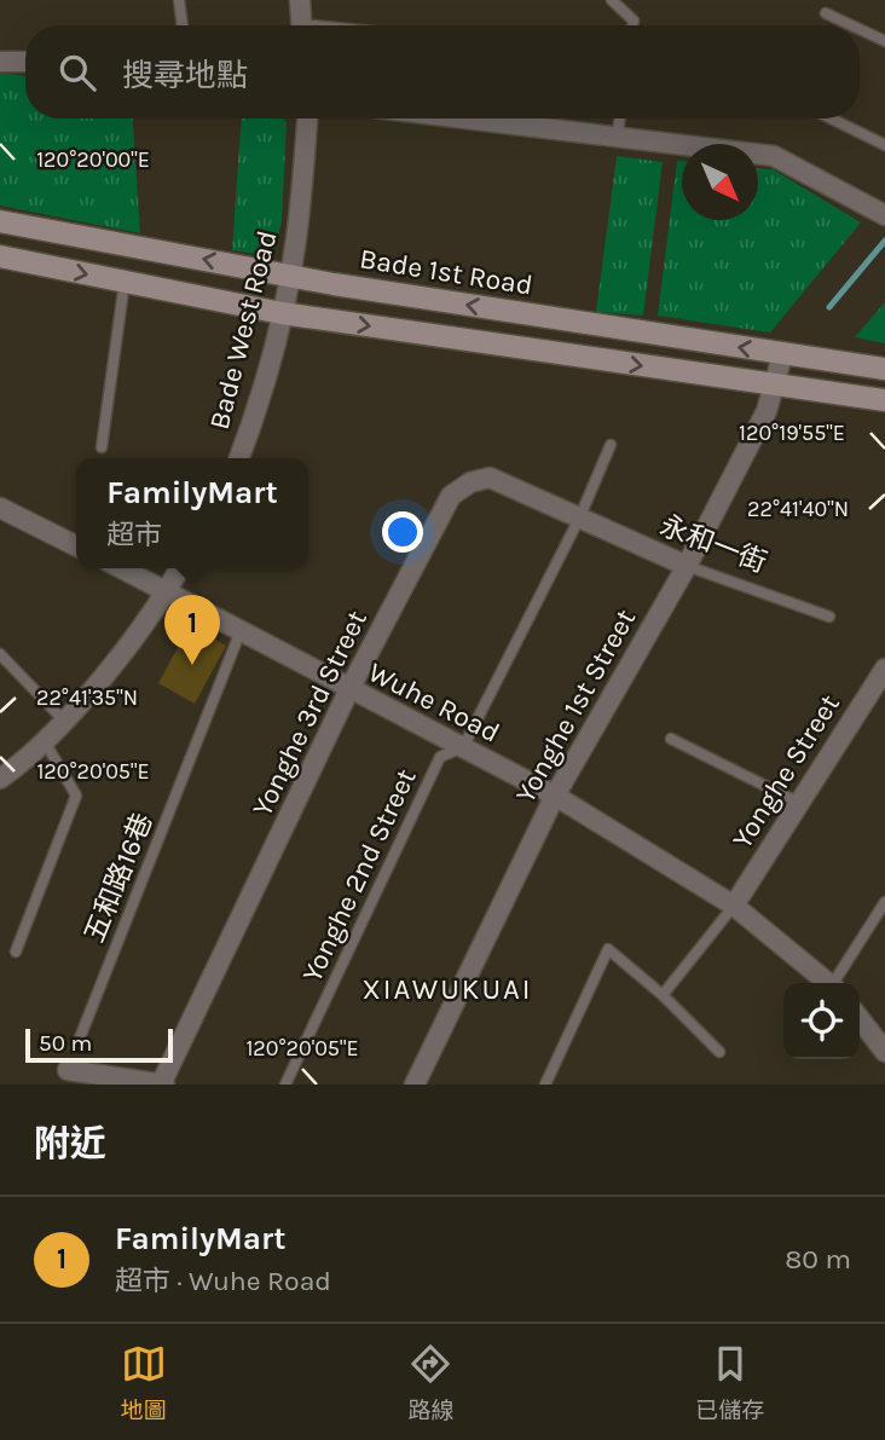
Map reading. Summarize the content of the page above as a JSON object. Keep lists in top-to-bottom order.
{
  "streets": {
    "street": [
      "Bade 1st Road",
      "Bade West Road",
      "永和一街",
      "Wuhe Road",
      "Yonghe 1st Street",
      "Yonghe 3rd Street",
      "Yonghe Street"
    ],
    "lane": ["Yonghe 2nd Street", "五和路16巷"]
  },
  "crossings": [
    ["Bade 1st Road", "Bade West Road"],
    ["Bade 1st Road", "Yonghe 1st Street"],
    ["永和一街", "Yonghe 1st Street"],
    ["永和一街", "Yonghe 3rd Street"],
    ["永和一街", "Yonghe 2nd Street"],
    ["Wuhe Road", "Yonghe 1st Street"],
    ["Wuhe Road", "Yonghe 3rd Street"],
    ["Wuhe Road", "Yonghe Street"],
    ["Wuhe Road", "Yonghe 2nd Street"],
    ["Wuhe Road", "五和路16巷"],
    ["Yonghe 3rd Street", "Yonghe 2nd Street"]
  ],
  "districts": ["XIAWUKUAI"],
  "scale_bar": "50 m",
  "north": "bottom right",
  "page": {
    "search": "搜尋地點",
    "popup": ["FamilyMart", "超市"],
    "pins": "1",
    "scale": "50 m",
    "heading": "附近",
    "list": [
      {
        "mark": "1",
        "name": "FamilyMart",
        "note": "超市 · Wuhe Road",
        "value": "80 m"
      }
    ],
    "nav": ["地圖", "路線", "已儲存"]
  },
  "coordinates": [
    "120°20'00\"E",
    "120°19'55\"E",
    "22°41'40\"N",
    "22°41'35\"N",
    "120°20'05\"E"
  ]
}
